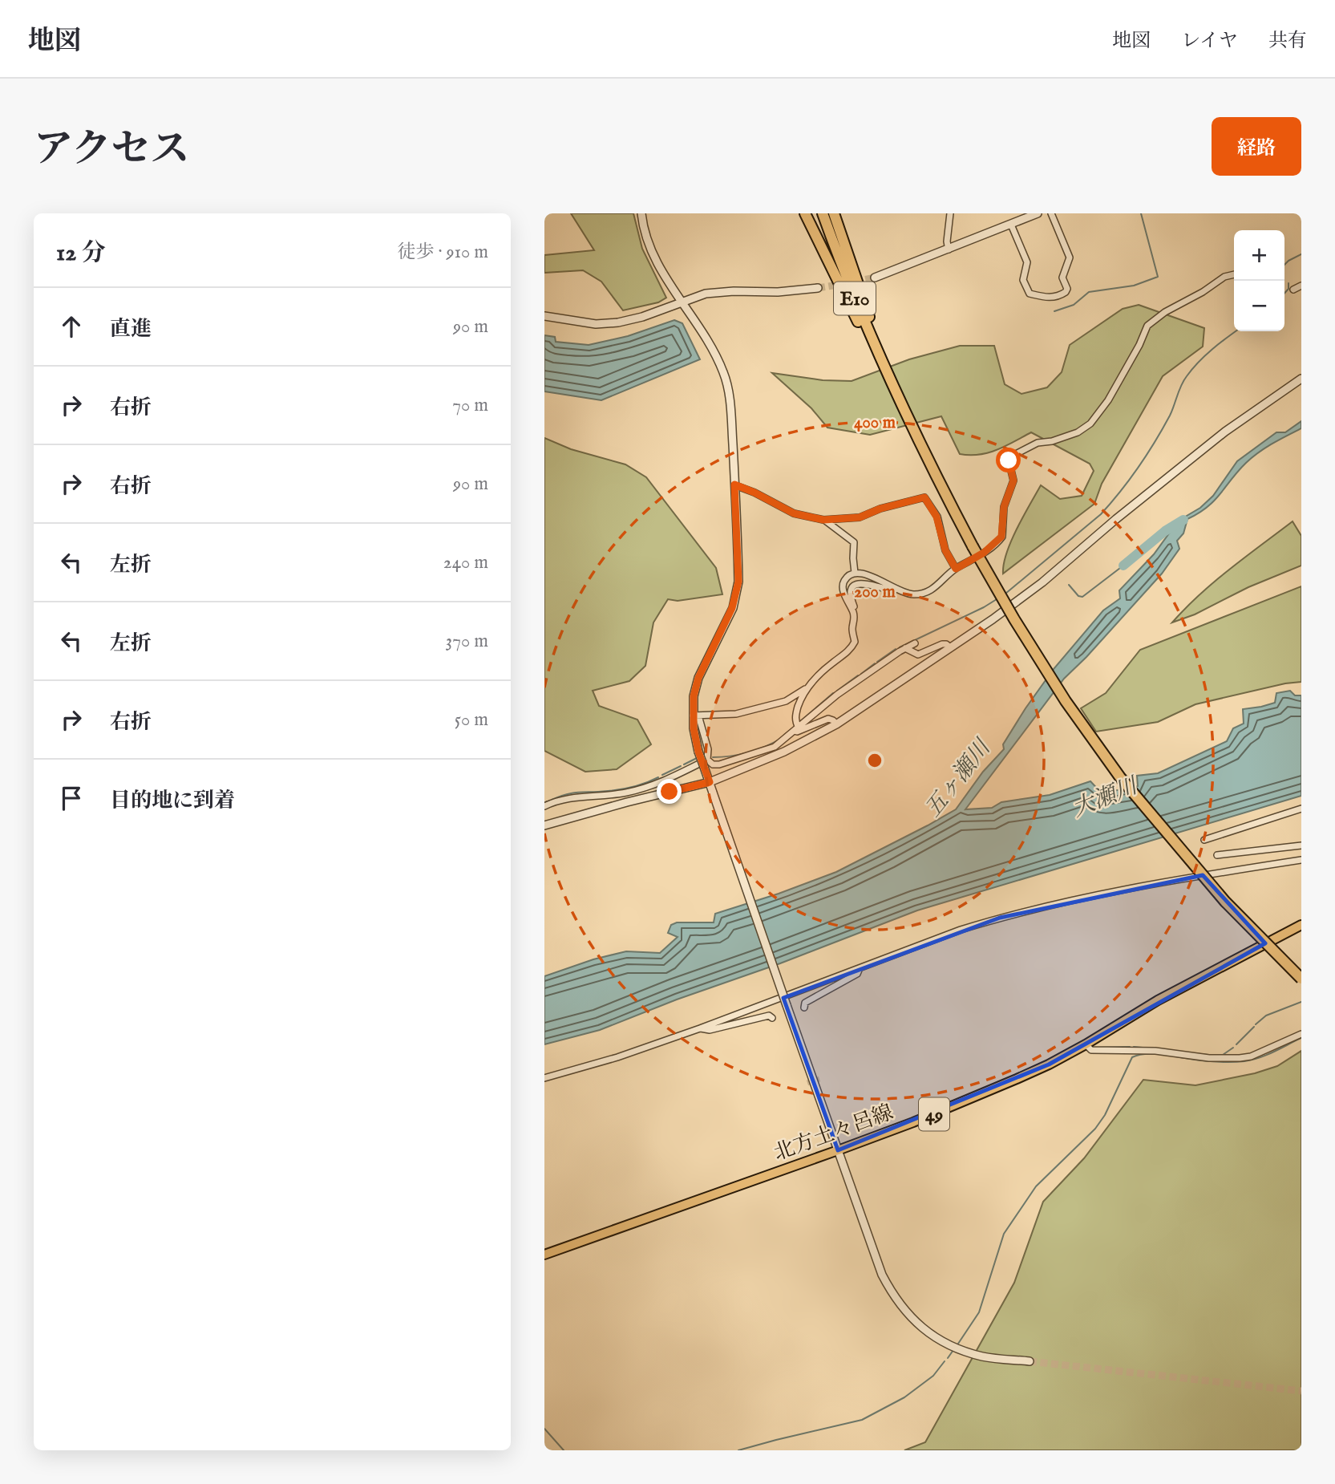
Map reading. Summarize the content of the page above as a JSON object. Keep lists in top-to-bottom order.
{
  "streets": {
    "highway": ["E10"],
    "main road": ["49", "北方土々呂線"]
  },
  "water": ["五ヶ瀬川", "大瀬川"],
  "page": {
    "header": "地図",
    "nav": ["地図", "レイヤ", "共有"],
    "title": "アクセス",
    "buttons": "経路",
    "heading": ["12 分", "徒歩 · 910 m"],
    "map_buttons": ["+", "−"],
    "list": [
      ["直進", "90 m"],
      ["右折", "70 m"],
      ["右折", "90 m"],
      ["左折", "240 m"],
      ["左折", "370 m"],
      ["右折", "50 m"],
      "目的地に到着"
    ]
  },
  "rings": ["400 m", "200 m"]
}
